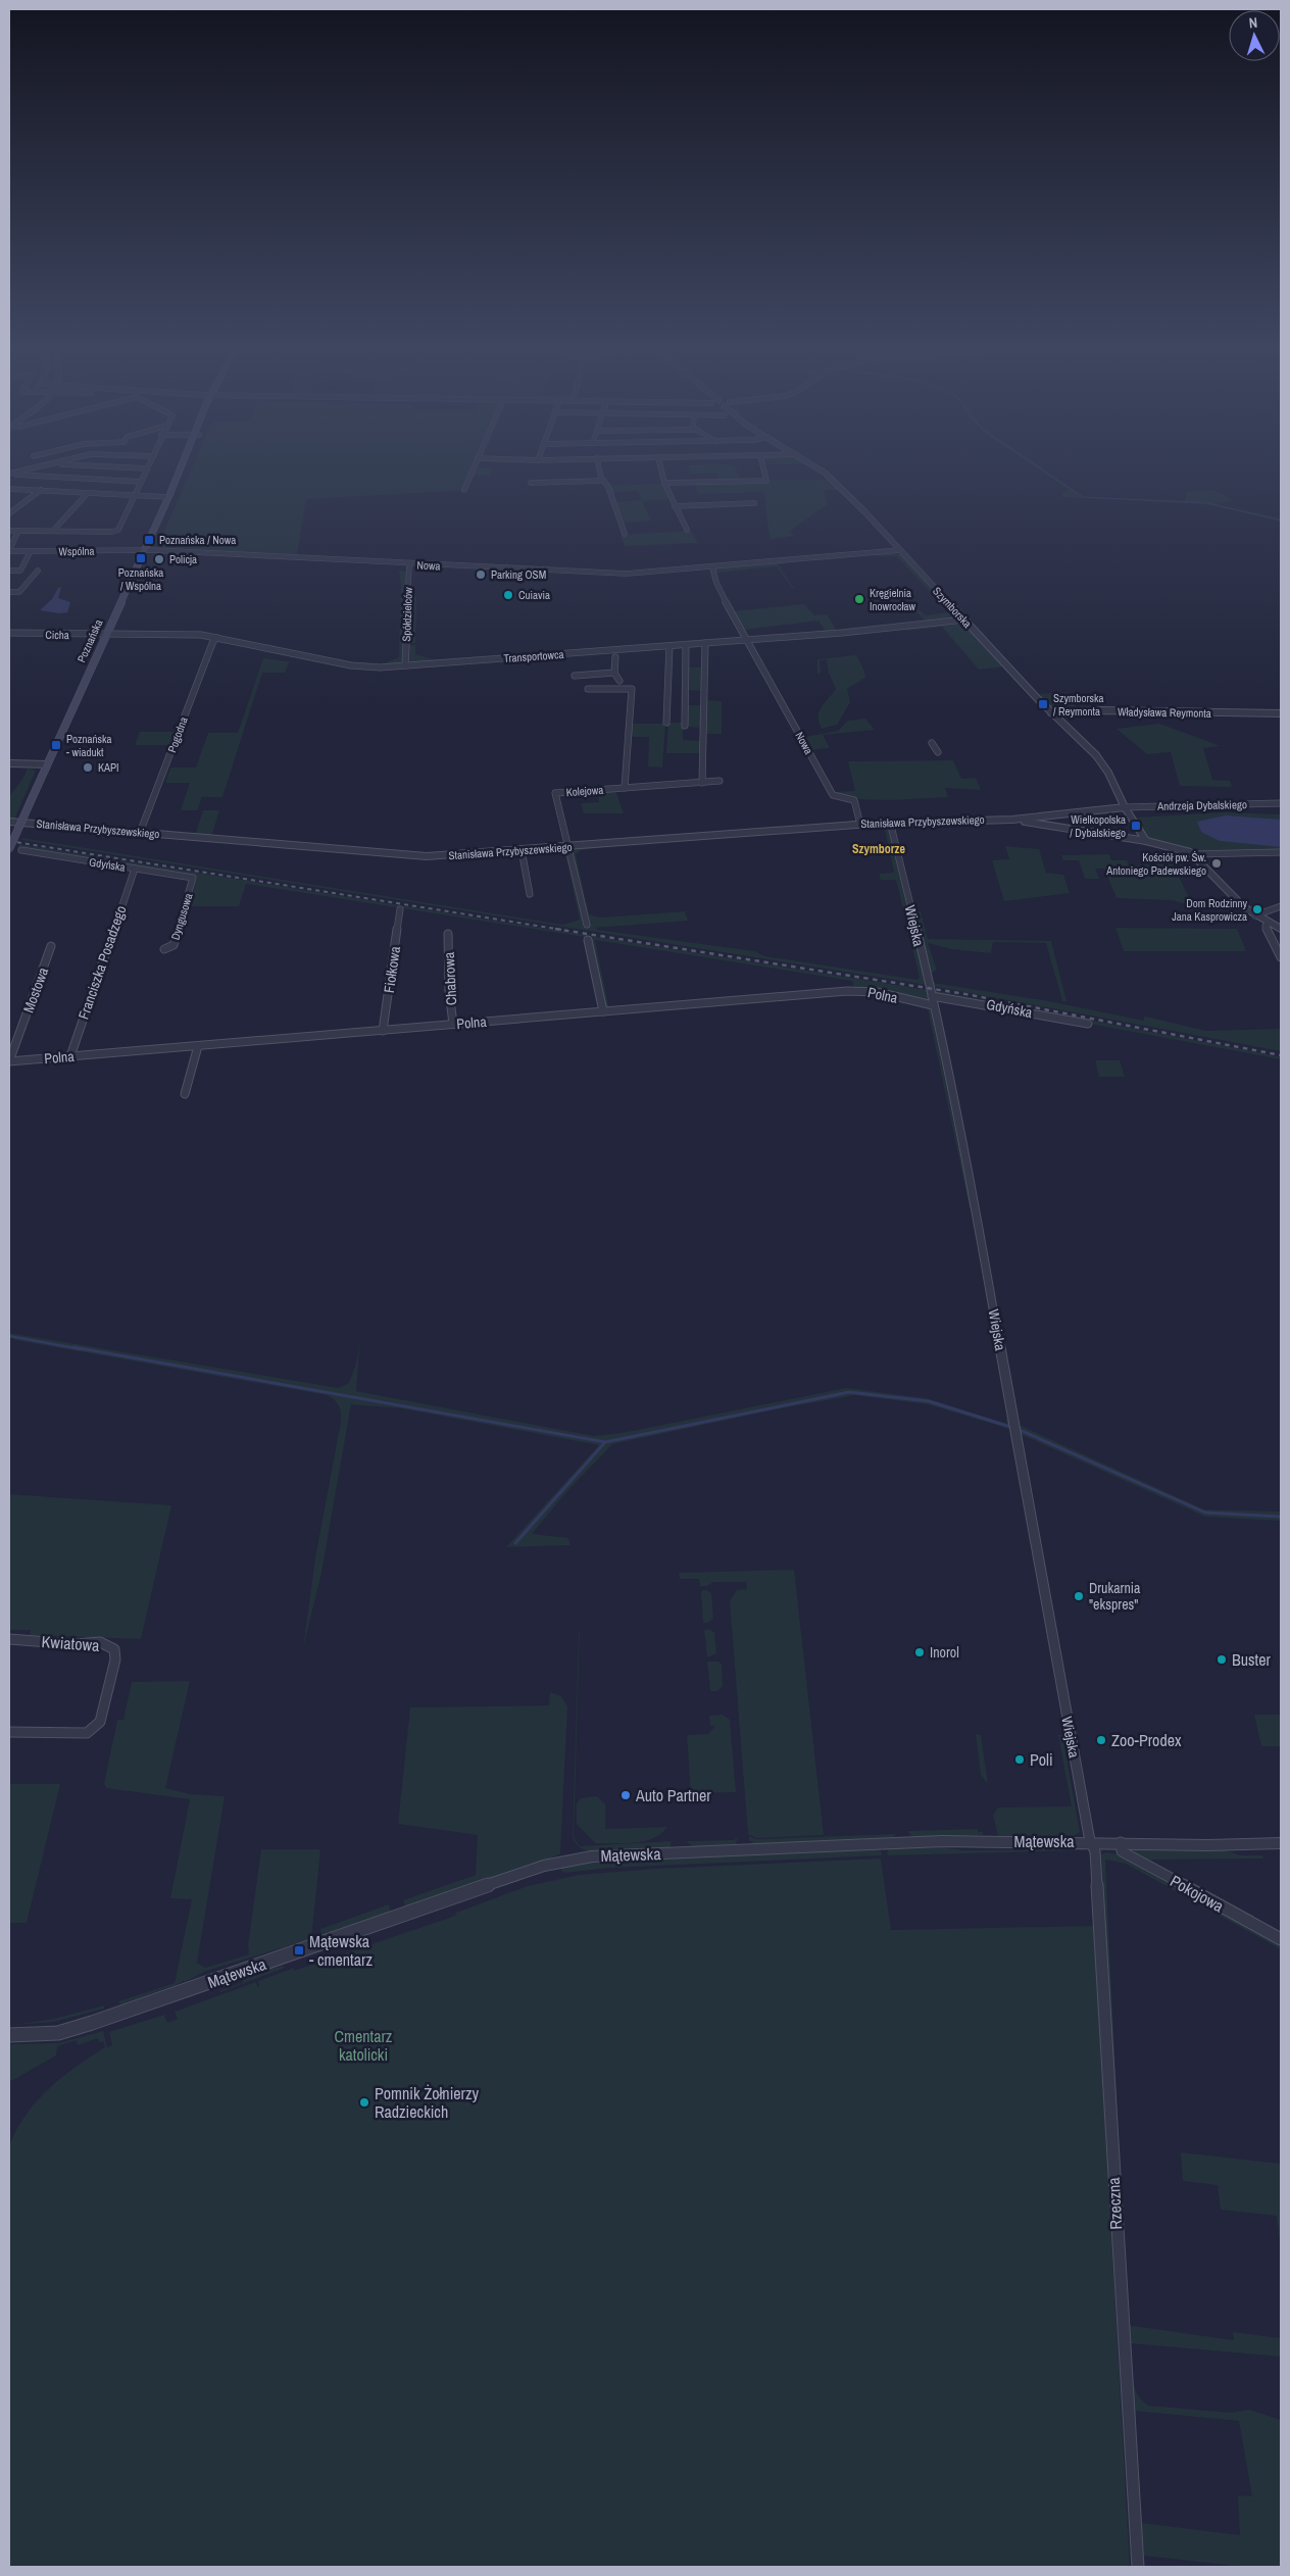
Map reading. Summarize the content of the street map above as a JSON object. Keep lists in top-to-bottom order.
{
  "streets": {
    "main road": ["Poznańska"],
    "street": [
      "Wspólna",
      "Nowa",
      "Szymborska",
      "Spółdzielców",
      "Cicha",
      "Transportowca",
      "Władysława Reymonta",
      "Pogodna",
      "Kolejowa",
      "Andrzeja Dybalskiego",
      "Stanisława Przybyszewskiego",
      "Gdyńska",
      "Dyngusowa",
      "Wiejska",
      "Franciszka Posadzego",
      "Fiołkowa",
      "Chabrowa",
      "Mostowa",
      "Polna",
      "Kwiatowa",
      "Mątewska",
      "Pokojowa",
      "Rzeczna"
    ]
  },
  "crossings": [
    ["Wspólna", "Nowa"],
    ["Wspólna", "Poznańska"],
    ["Nowa", "Szymborska"],
    ["Nowa", "Spółdzielców"],
    ["Nowa", "Poznańska"],
    ["Nowa", "Transportowca"],
    ["Nowa", "Stanisława Przybyszewskiego"],
    ["Szymborska", "Transportowca"],
    ["Szymborska", "Władysława Reymonta"],
    ["Szymborska", "Andrzeja Dybalskiego"],
    ["Szymborska", "Stanisława Przybyszewskiego"],
    ["Spółdzielców", "Transportowca"],
    ["Cicha", "Poznańska"],
    ["Cicha", "Transportowca"],
    ["Poznańska", "Transportowca"],
    ["Transportowca", "Pogodna"],
    ["Pogodna", "Stanisława Przybyszewskiego"],
    ["Kolejowa", "Stanisława Przybyszewskiego"],
    ["Andrzeja Dybalskiego", "Stanisława Przybyszewskiego"],
    ["Stanisława Przybyszewskiego", "Wiejska"],
    ["Gdyńska", "Dyngusowa"],
    ["Gdyńska", "Wiejska"],
    ["Gdyńska", "Franciszka Posadzego"],
    ["Gdyńska", "Polna"],
    ["Wiejska", "Polna"],
    ["Wiejska", "Mątewska"],
    ["Wiejska", "Rzeczna"],
    ["Franciszka Posadzego", "Polna"],
    ["Fiołkowa", "Polna"],
    ["Chabrowa", "Polna"],
    ["Mostowa", "Polna"],
    ["Mątewska", "Pokojowa"],
    ["Mątewska", "Rzeczna"]
  ],
  "districts": ["Szymborze"],
  "parks": ["Cmentarz katolicki"],
  "places": {
    "transit": [
      "Poznańska / Nowa",
      "Poznańska / Wspólna",
      "Szymborska / Reymonta",
      "Poznańska - wiadukt",
      "Wielkopolska / Dybalskiego",
      "Mątewska - cmentarz"
    ],
    "other": [
      "Policja",
      "Parking OSM",
      "Cuiavia",
      "Kręgielnia Inowrocław",
      "KAPI",
      "Kościół pw. Św. Antoniego Padewskiego",
      "Dom Rodzinny Jana Kasprowicza",
      "Drukarnia \"ekspres\"",
      "Inorol",
      "Buster",
      "Zoo-Prodex",
      "Poli",
      "Auto Partner",
      "Pomnik Żołnierzy Radzieckich"
    ]
  },
  "north": "top"
}
